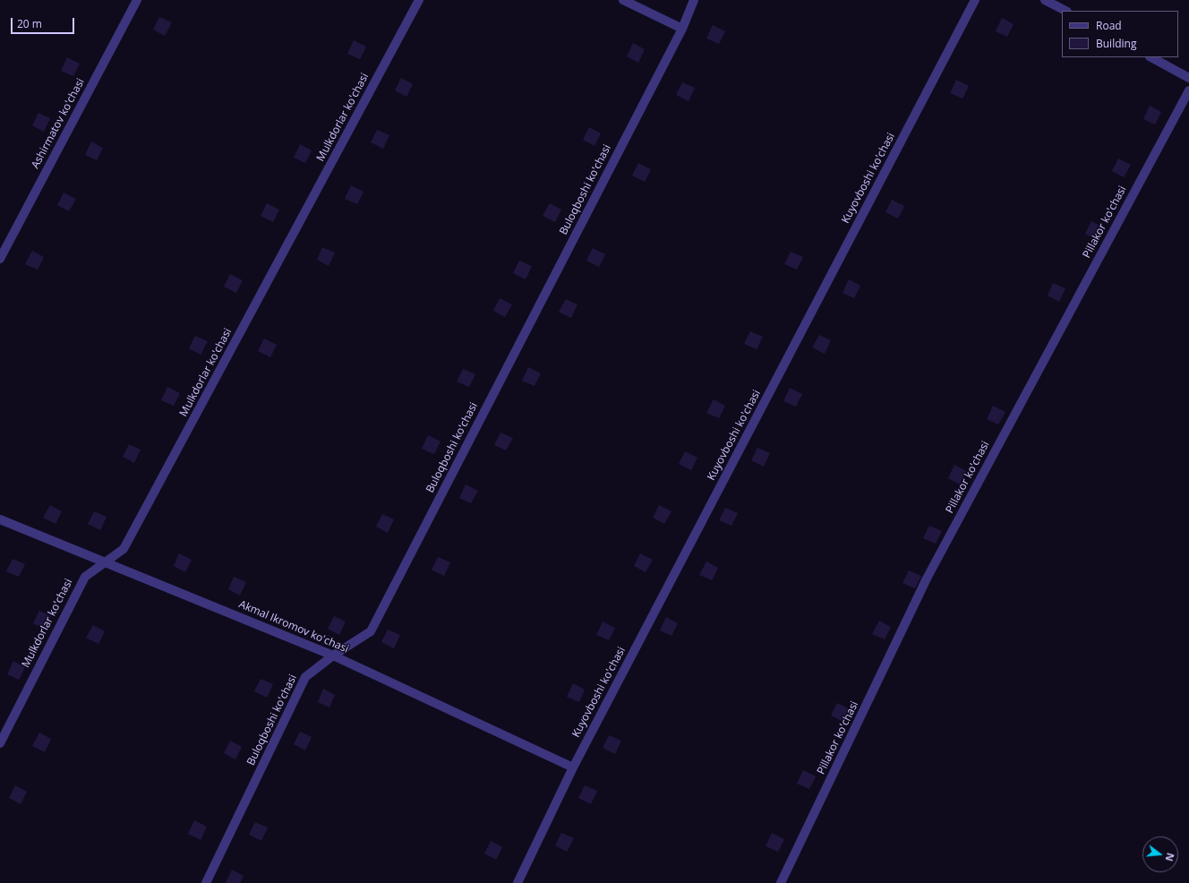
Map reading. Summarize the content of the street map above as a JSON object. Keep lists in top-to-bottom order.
{
  "streets": {
    "street": [
      "Mulkdorlar ko'chasi",
      "Ashirmatov ko'chasi",
      "Kuyovboshi ko'chasi",
      "Buloqboshi ko'chasi",
      "Pillakor ko'chasi",
      "Akmal Ikromov ko'chasi"
    ]
  },
  "crossings": [
    ["Mulkdorlar ko'chasi", "Akmal Ikromov ko'chasi"],
    ["Kuyovboshi ko'chasi", "Akmal Ikromov ko'chasi"],
    ["Buloqboshi ko'chasi", "Akmal Ikromov ko'chasi"]
  ],
  "legend": ["Road", "Building"],
  "scale_bar": "20 m",
  "north": "right"
}
